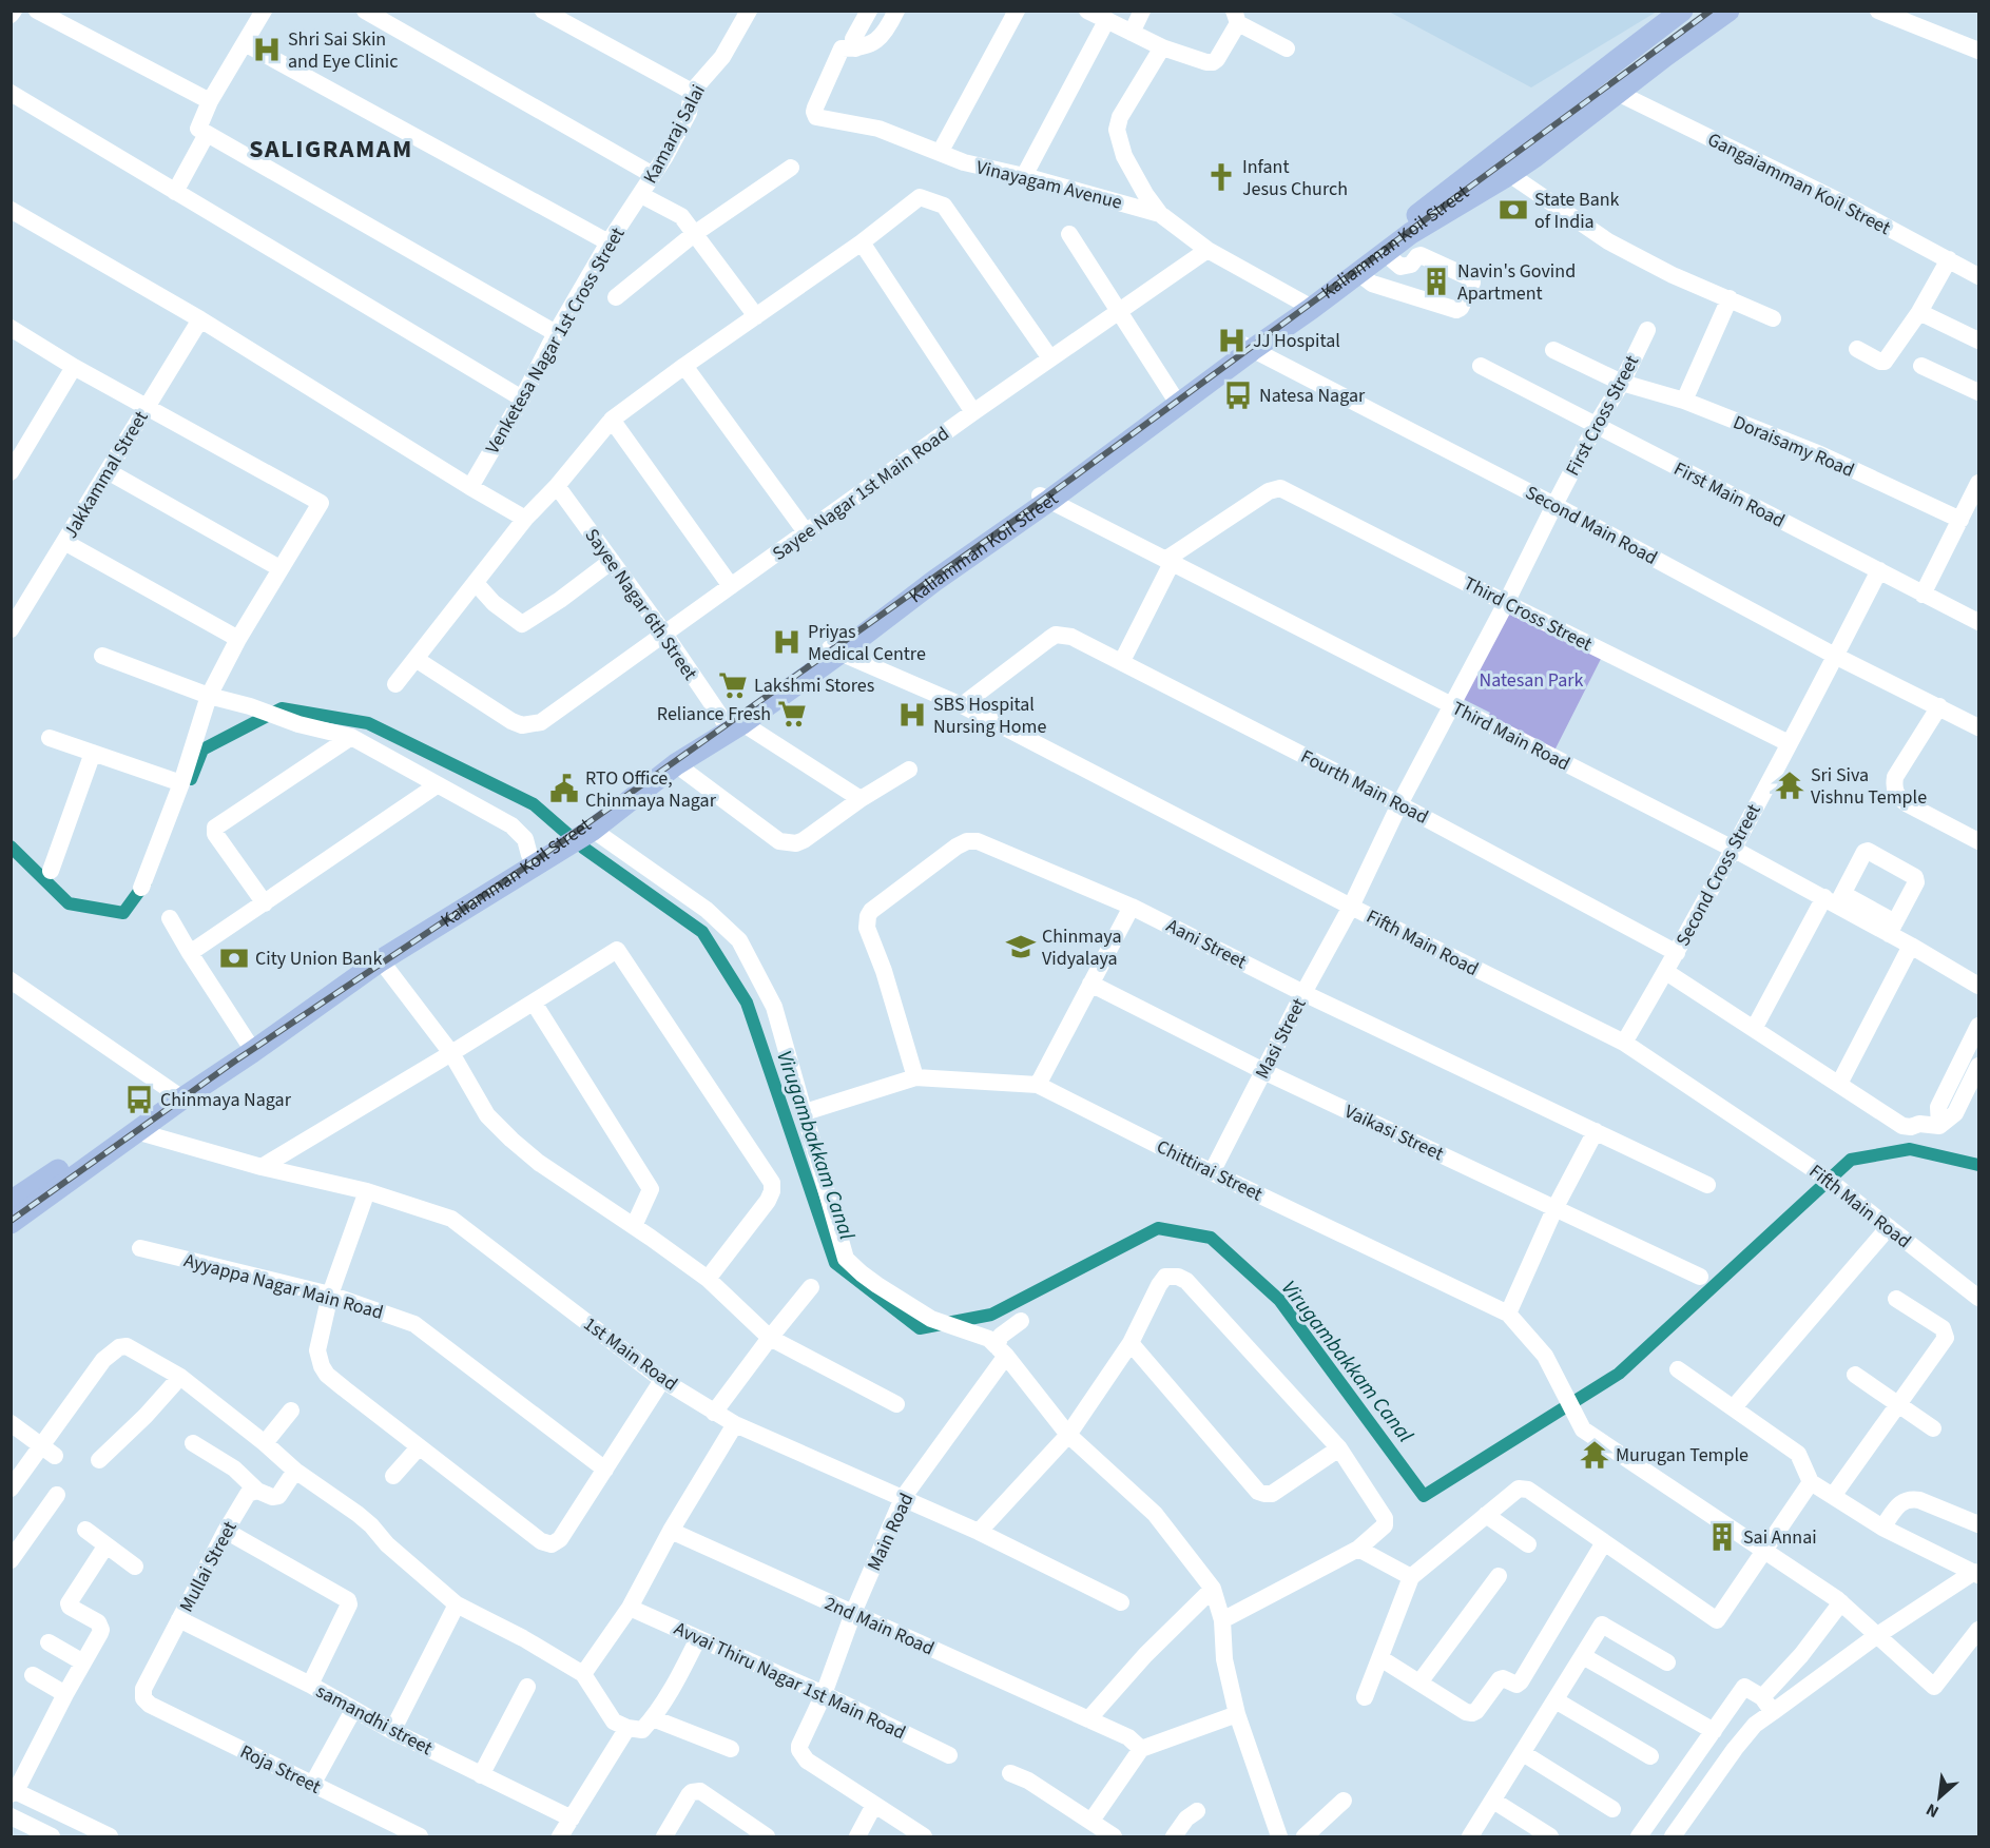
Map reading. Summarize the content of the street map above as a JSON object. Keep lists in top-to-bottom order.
{
  "streets": {
    "main road": ["Kaliamman Koil Street"],
    "street": [
      "Kamaraj Salai",
      "Gangaiamman Koil Street",
      "Vinayagam Avenue",
      "Venketesa Nagar 1st Cross Street",
      "First Cross Street",
      "Doraisamy Road",
      "Jakkammal Street",
      "Sayee Nagar 1st Main Road",
      "First Main Road",
      "Second Main Road",
      "Sayee Nagar 6th Street",
      "Third Cross Street",
      "Third Main Road",
      "Fourth Main Road",
      "Second Cross Street",
      "Fifth Main Road",
      "Aani Street",
      "Masi Street",
      "Vaikasi Street",
      "Chittirai Street",
      "Ayyappa Nagar Main Road",
      "1st Main Road",
      "Main Road",
      "Mullai Street",
      "2nd Main Road",
      "Avvai Thiru Nagar 1st Main Road",
      "samandhi street",
      "Roja Street"
    ]
  },
  "crossings": [
    ["Kamaraj Salai", "Venketesa Nagar 1st Cross Street"],
    ["Gangaiamman Koil Street", "Kaliamman Koil Street"],
    ["Kaliamman Koil Street", "Second Main Road"],
    ["Kaliamman Koil Street", "Sayee Nagar 6th Street"],
    ["Kaliamman Koil Street", "Third Main Road"],
    ["Kaliamman Koil Street", "Fifth Main Road"],
    ["Kaliamman Koil Street", "1st Main Road"],
    ["First Cross Street", "Doraisamy Road"],
    ["First Cross Street", "First Main Road"],
    ["First Cross Street", "Second Main Road"],
    ["First Cross Street", "Third Cross Street"],
    ["First Cross Street", "Third Main Road"],
    ["First Cross Street", "Fourth Main Road"],
    ["First Cross Street", "Fifth Main Road"],
    ["First Cross Street", "Masi Street"],
    ["Sayee Nagar 1st Main Road", "Sayee Nagar 6th Street"],
    ["First Main Road", "Second Cross Street"],
    ["Second Main Road", "Second Cross Street"],
    ["Third Cross Street", "Third Main Road"],
    ["Third Cross Street", "Second Cross Street"],
    ["Third Main Road", "Second Cross Street"],
    ["Fourth Main Road", "Second Cross Street"],
    ["Fourth Main Road", "Fifth Main Road"],
    ["Second Cross Street", "Fifth Main Road"],
    ["Fifth Main Road", "Masi Street"],
    ["Aani Street", "Masi Street"],
    ["Aani Street", "Chittirai Street"],
    ["Masi Street", "Vaikasi Street"],
    ["Masi Street", "Chittirai Street"],
    ["1st Main Road", "Main Road"],
    ["Main Road", "2nd Main Road"],
    ["Main Road", "Avvai Thiru Nagar 1st Main Road"],
    ["Mullai Street", "samandhi street"],
    ["Mullai Street", "Roja Street"]
  ],
  "districts": ["SALIGRAMAM"],
  "water": ["Virugambakkam Canal"],
  "parks": ["Natesan Park"],
  "places": {
    "hospital": [
      "Shri Sai Skin and Eye Clinic",
      "JJ Hospital",
      "Priyas Medical Centre",
      "SBS Hospital Nursing Home"
    ],
    "church": ["Infant Jesus Church"],
    "bank": ["State Bank of India", "City Union Bank"],
    "building": ["Navin's Govind Apartment", "Sai Annai"],
    "bus stop": ["Natesa Nagar", "Chinmaya Nagar"],
    "supermarket": ["Lakshmi Stores", "Reliance Fresh"],
    "temple": ["Sri Siva Vishnu Temple", "Murugan Temple"],
    "public building": ["RTO Office, Chinmaya Nagar"],
    "school or university": ["Chinmaya Vidyalaya"]
  },
  "north": "bottom left"
}
